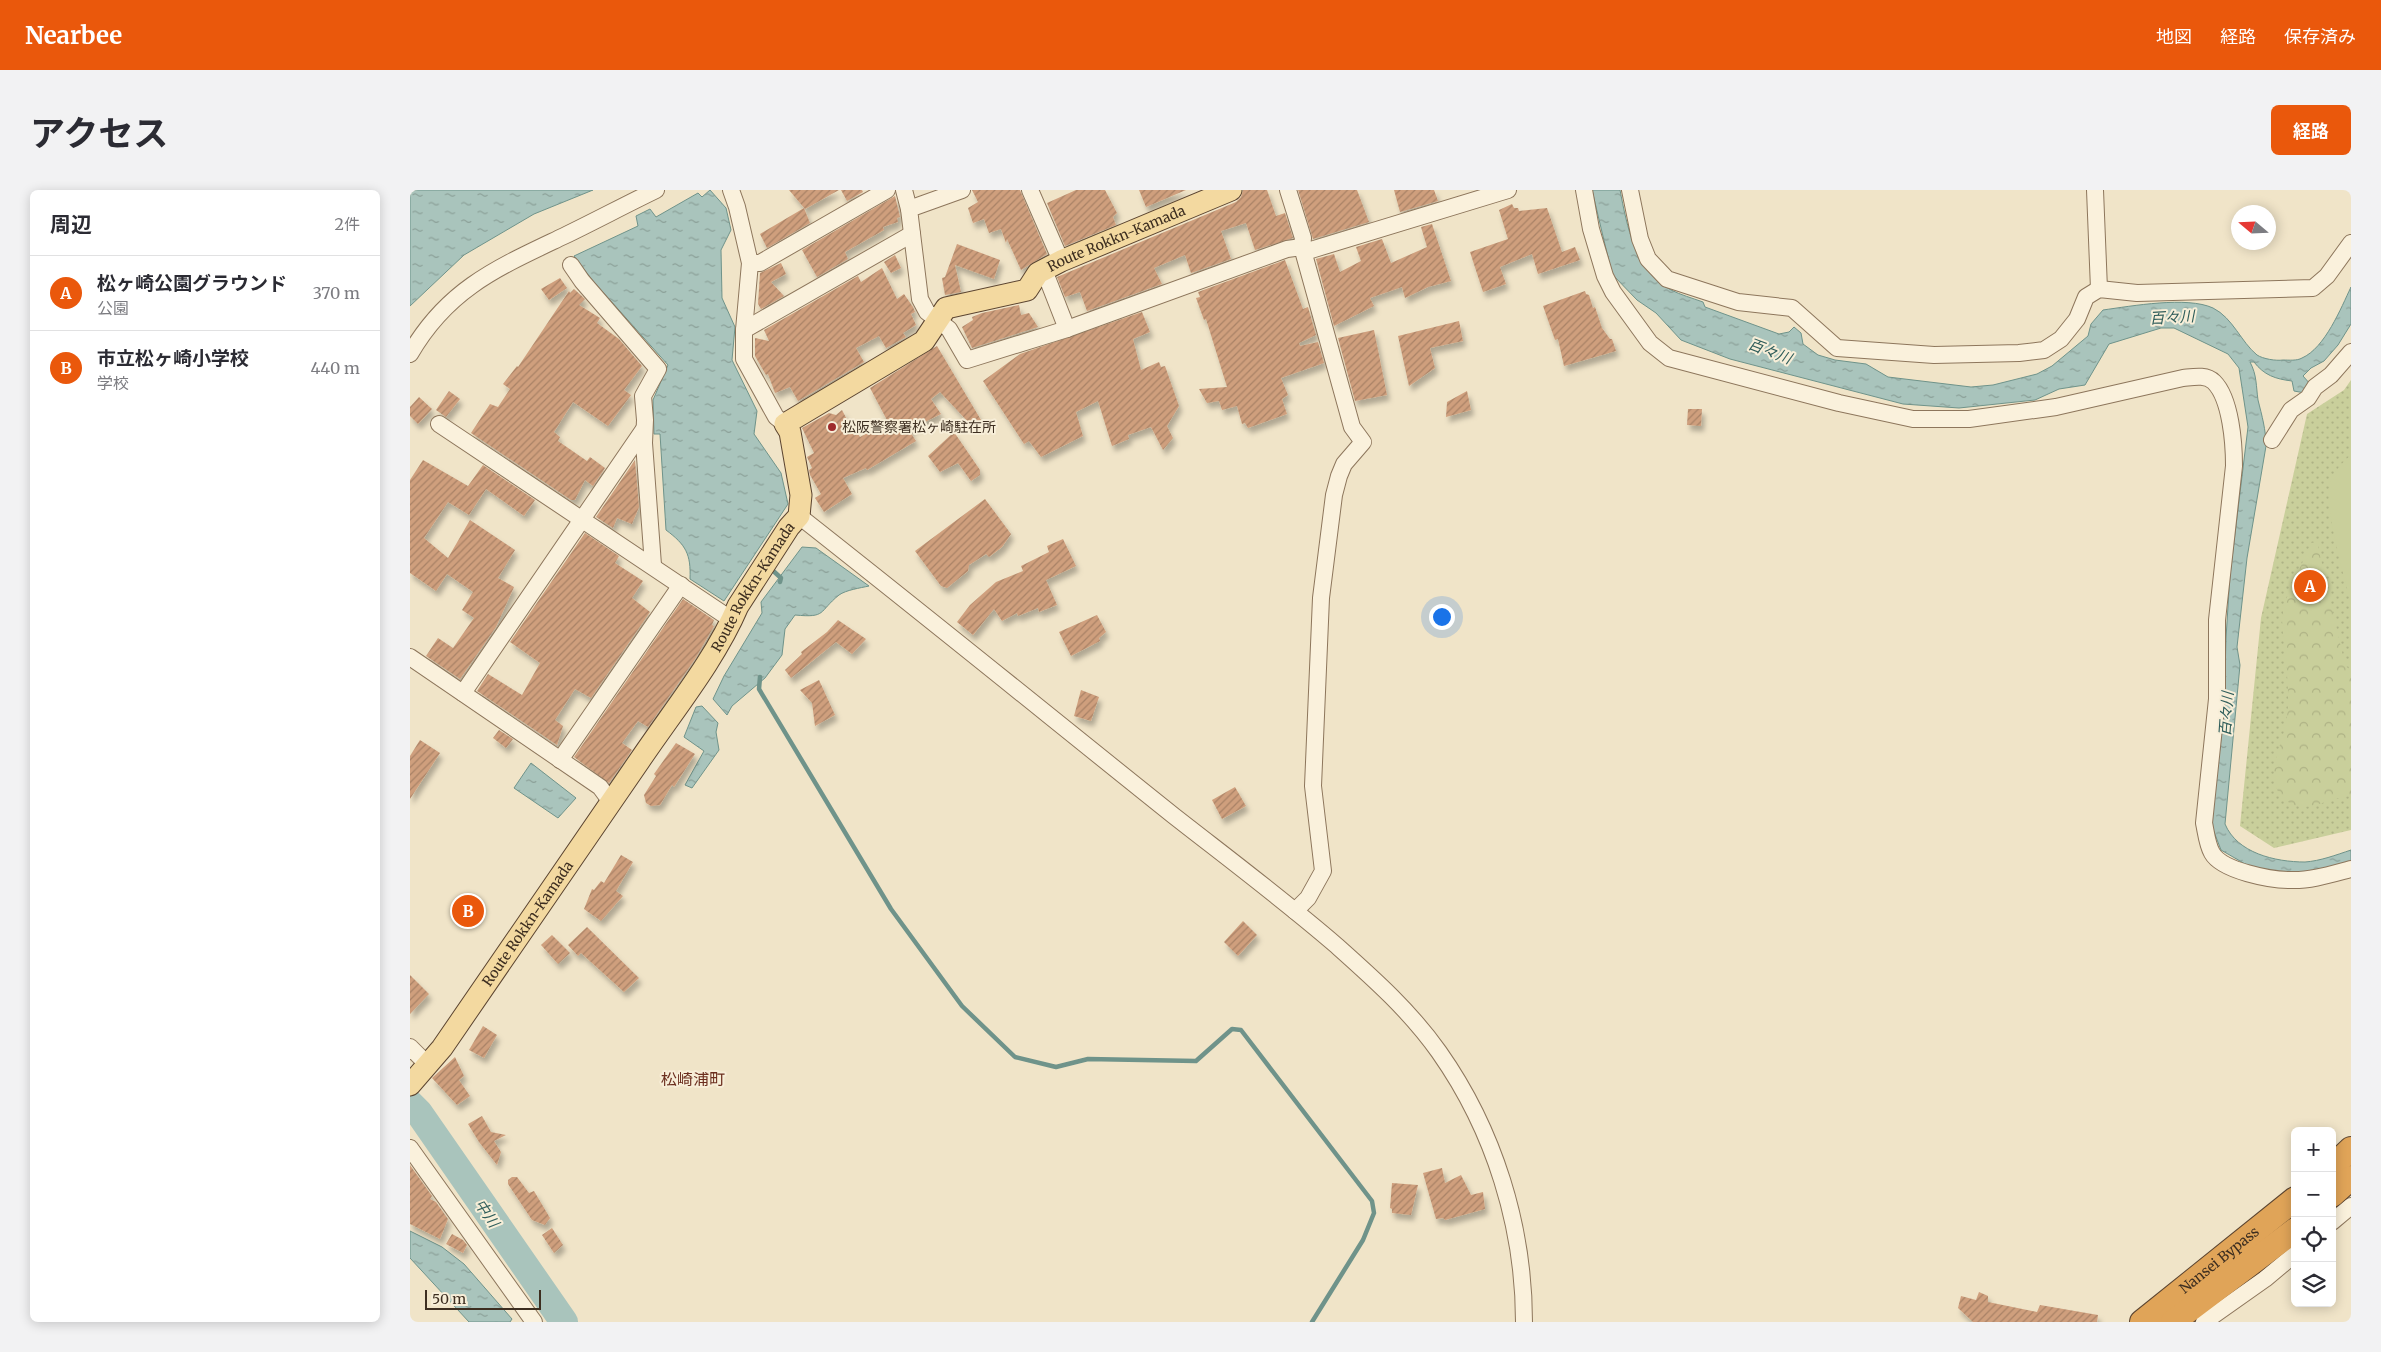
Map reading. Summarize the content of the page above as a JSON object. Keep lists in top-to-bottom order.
{
  "streets": {
    "highway": ["Nansei Bypass"],
    "main road": ["Route Rokkn-Kamada"]
  },
  "districts": ["松崎浦町"],
  "water": ["百々川", "中川"],
  "places": ["松阪警察署松ヶ崎駐在所"],
  "scale_bar": "50 m",
  "north": "left",
  "page": {
    "header": "Nearbee",
    "nav": ["地図", "経路", "保存済み"],
    "title": "アクセス",
    "buttons": "経路",
    "heading": ["周辺", "2件"],
    "list": [
      {
        "mark": "A",
        "name": "松ヶ崎公園グラウンド",
        "note": "公園",
        "value": "370 m"
      },
      {
        "mark": "B",
        "name": "市立松ヶ崎小学校",
        "note": "学校",
        "value": "440 m"
      }
    ],
    "pins": ["A", "B"],
    "map_buttons": ["+", "−"],
    "scale": "50 m"
  }
}
